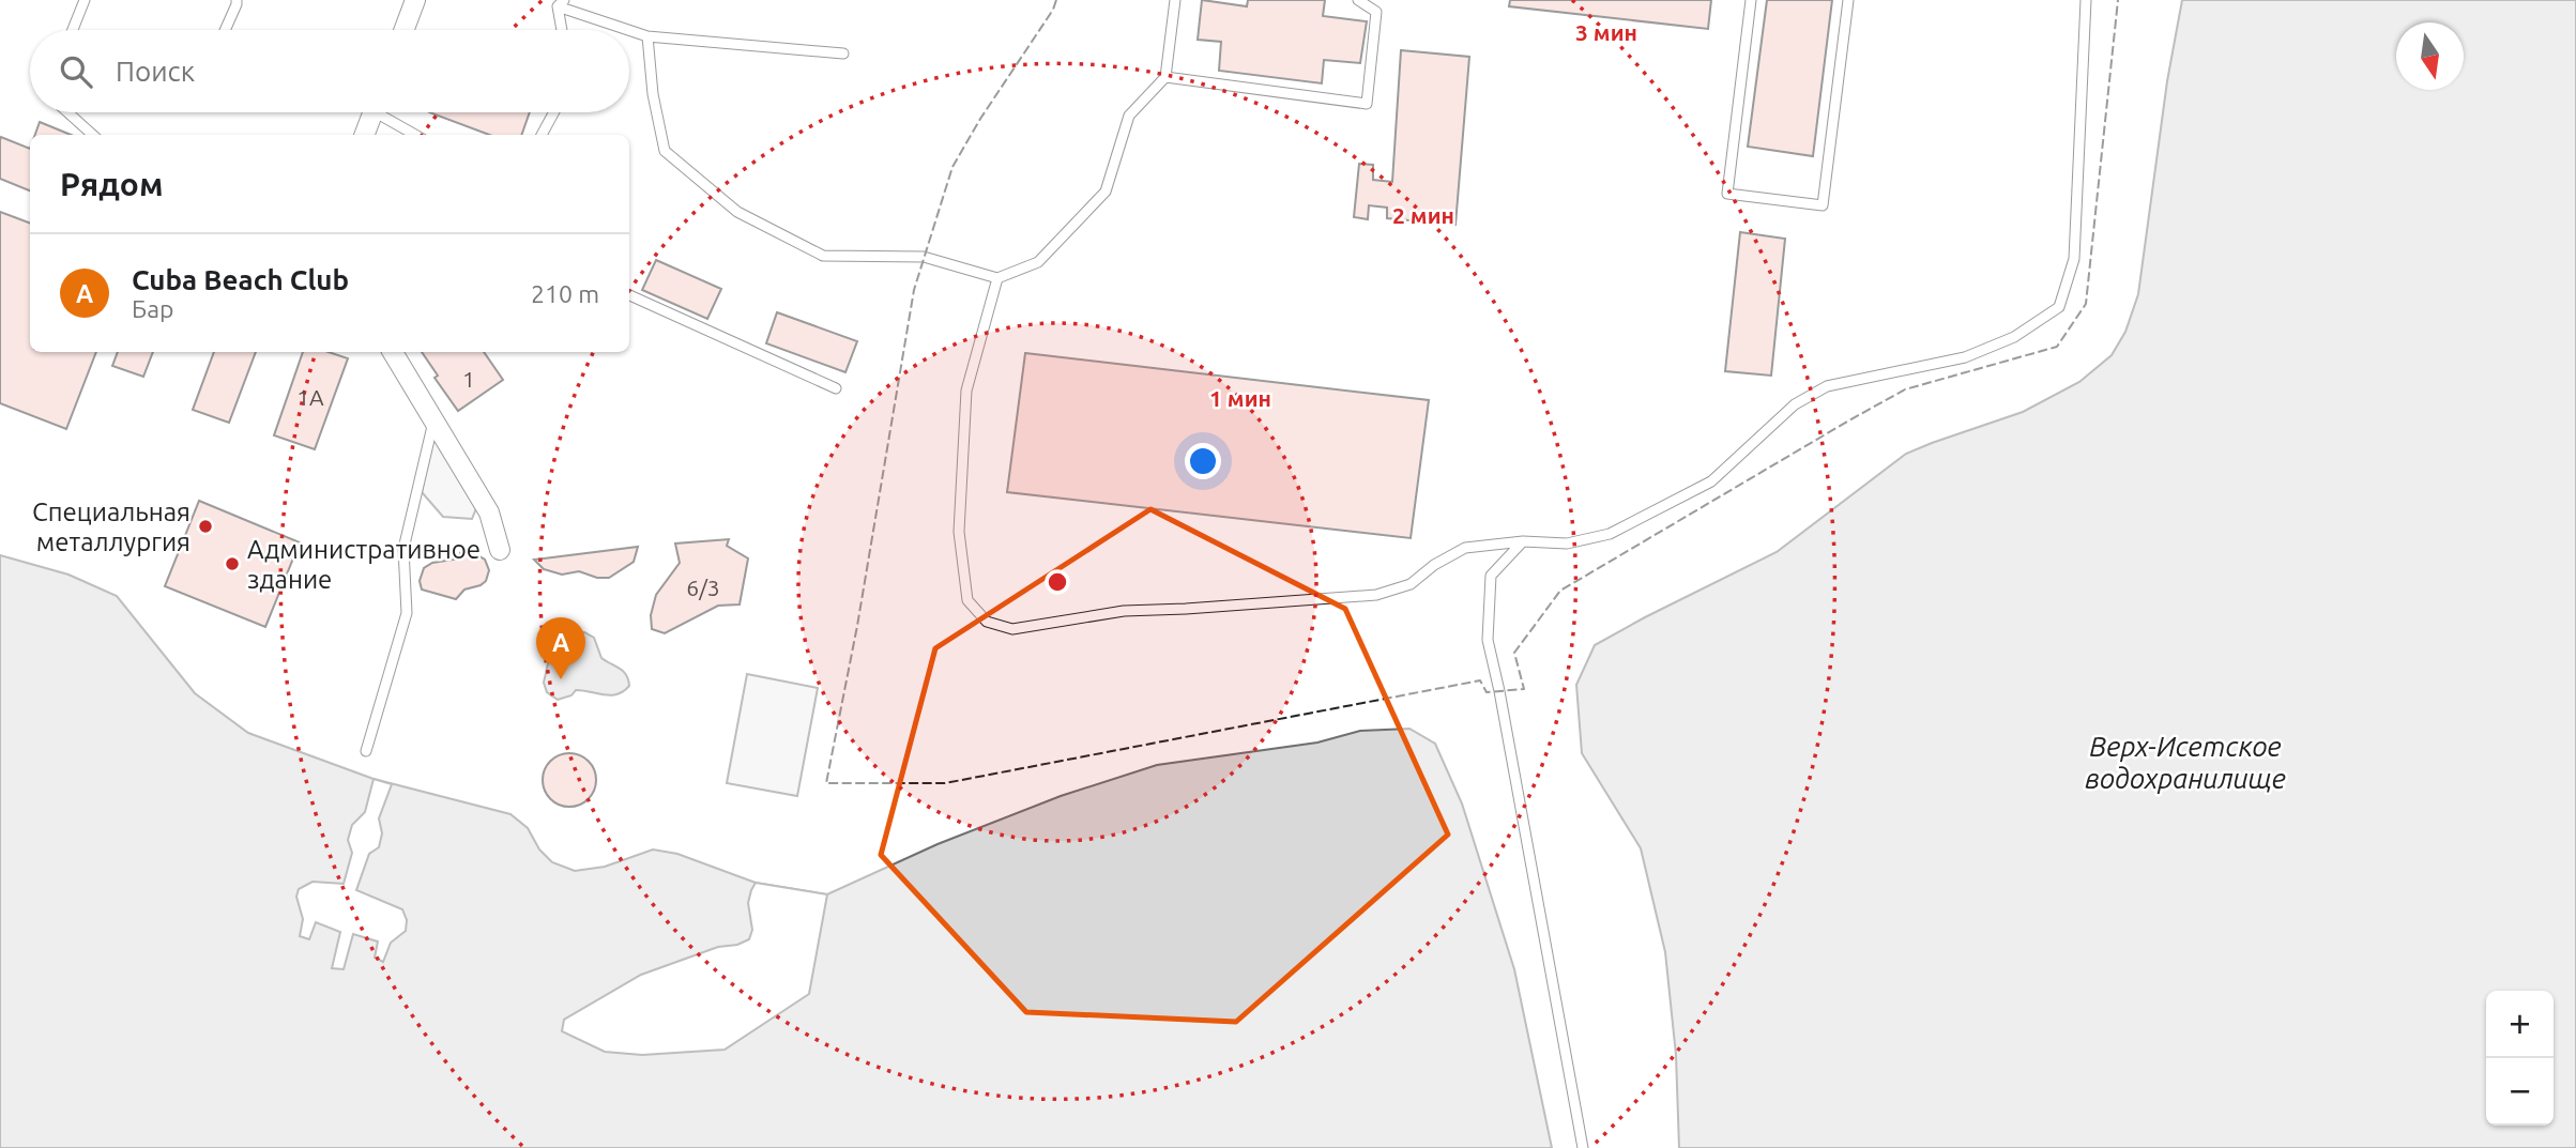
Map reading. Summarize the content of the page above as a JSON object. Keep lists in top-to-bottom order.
{
  "water": ["Верх-Исетское водохранилище"],
  "places": ["Специальная металлургия", "Административное здание"],
  "house_numbers": ["1", "1А", "6/3"],
  "north": "bottom",
  "page": {
    "search": "Поиск",
    "heading": "Рядом",
    "list": [
      {
        "mark": "A",
        "name": "Cuba Beach Club",
        "note": "Бар",
        "value": "210 m"
      }
    ],
    "pins": "A",
    "map_buttons": ["+", "−"]
  },
  "rings": ["3 мин", "2 мин", "1 мин"]
}
